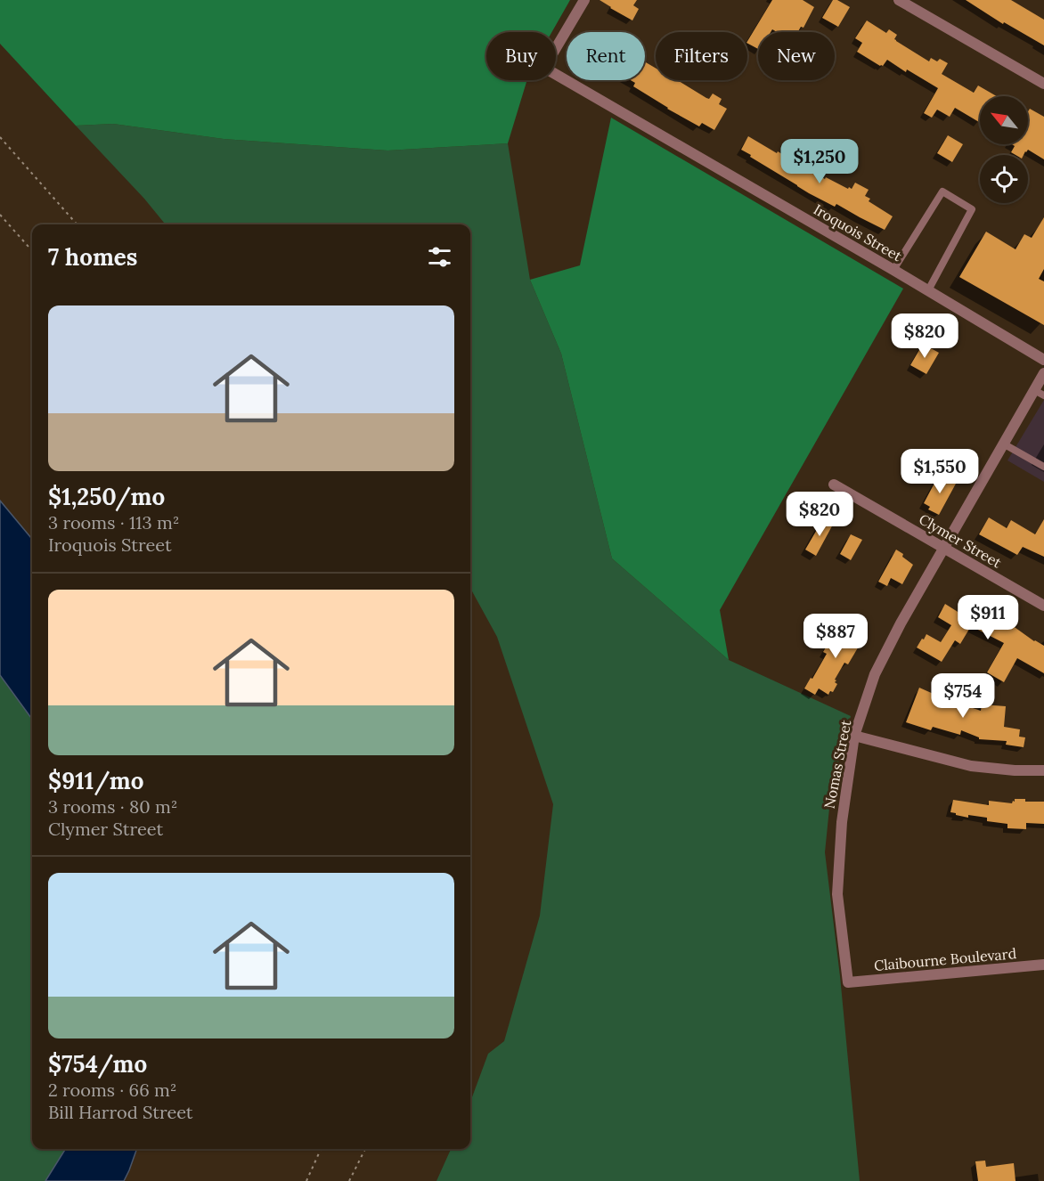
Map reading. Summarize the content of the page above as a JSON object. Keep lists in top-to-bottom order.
{
  "streets": {
    "street": [
      "Iroquois Street",
      "Clymer Street",
      "Nomas Street",
      "Claibourne Boulevard"
    ]
  },
  "crossings": [
    ["Clymer Street", "Nomas Street"],
    ["Nomas Street", "Claibourne Boulevard"]
  ],
  "north": "top left",
  "page": {
    "chip": [
      "Buy",
      "Rent",
      "Filters",
      "New"
    ],
    "price": [
      "$1,250",
      "$820",
      "$1,550",
      "$820",
      "$911",
      "$887",
      "$754"
    ],
    "heading": "7 homes",
    "list": [
      {
        "name": "$1,250/mo",
        "note": "3 rooms · 113 m² · Iroquois Street"
      },
      {
        "name": "$911/mo",
        "note": "3 rooms · 80 m² · Clymer Street"
      },
      {
        "name": "$754/mo",
        "note": "2 rooms · 66 m² · Bill Harrod Street"
      }
    ]
  }
}
